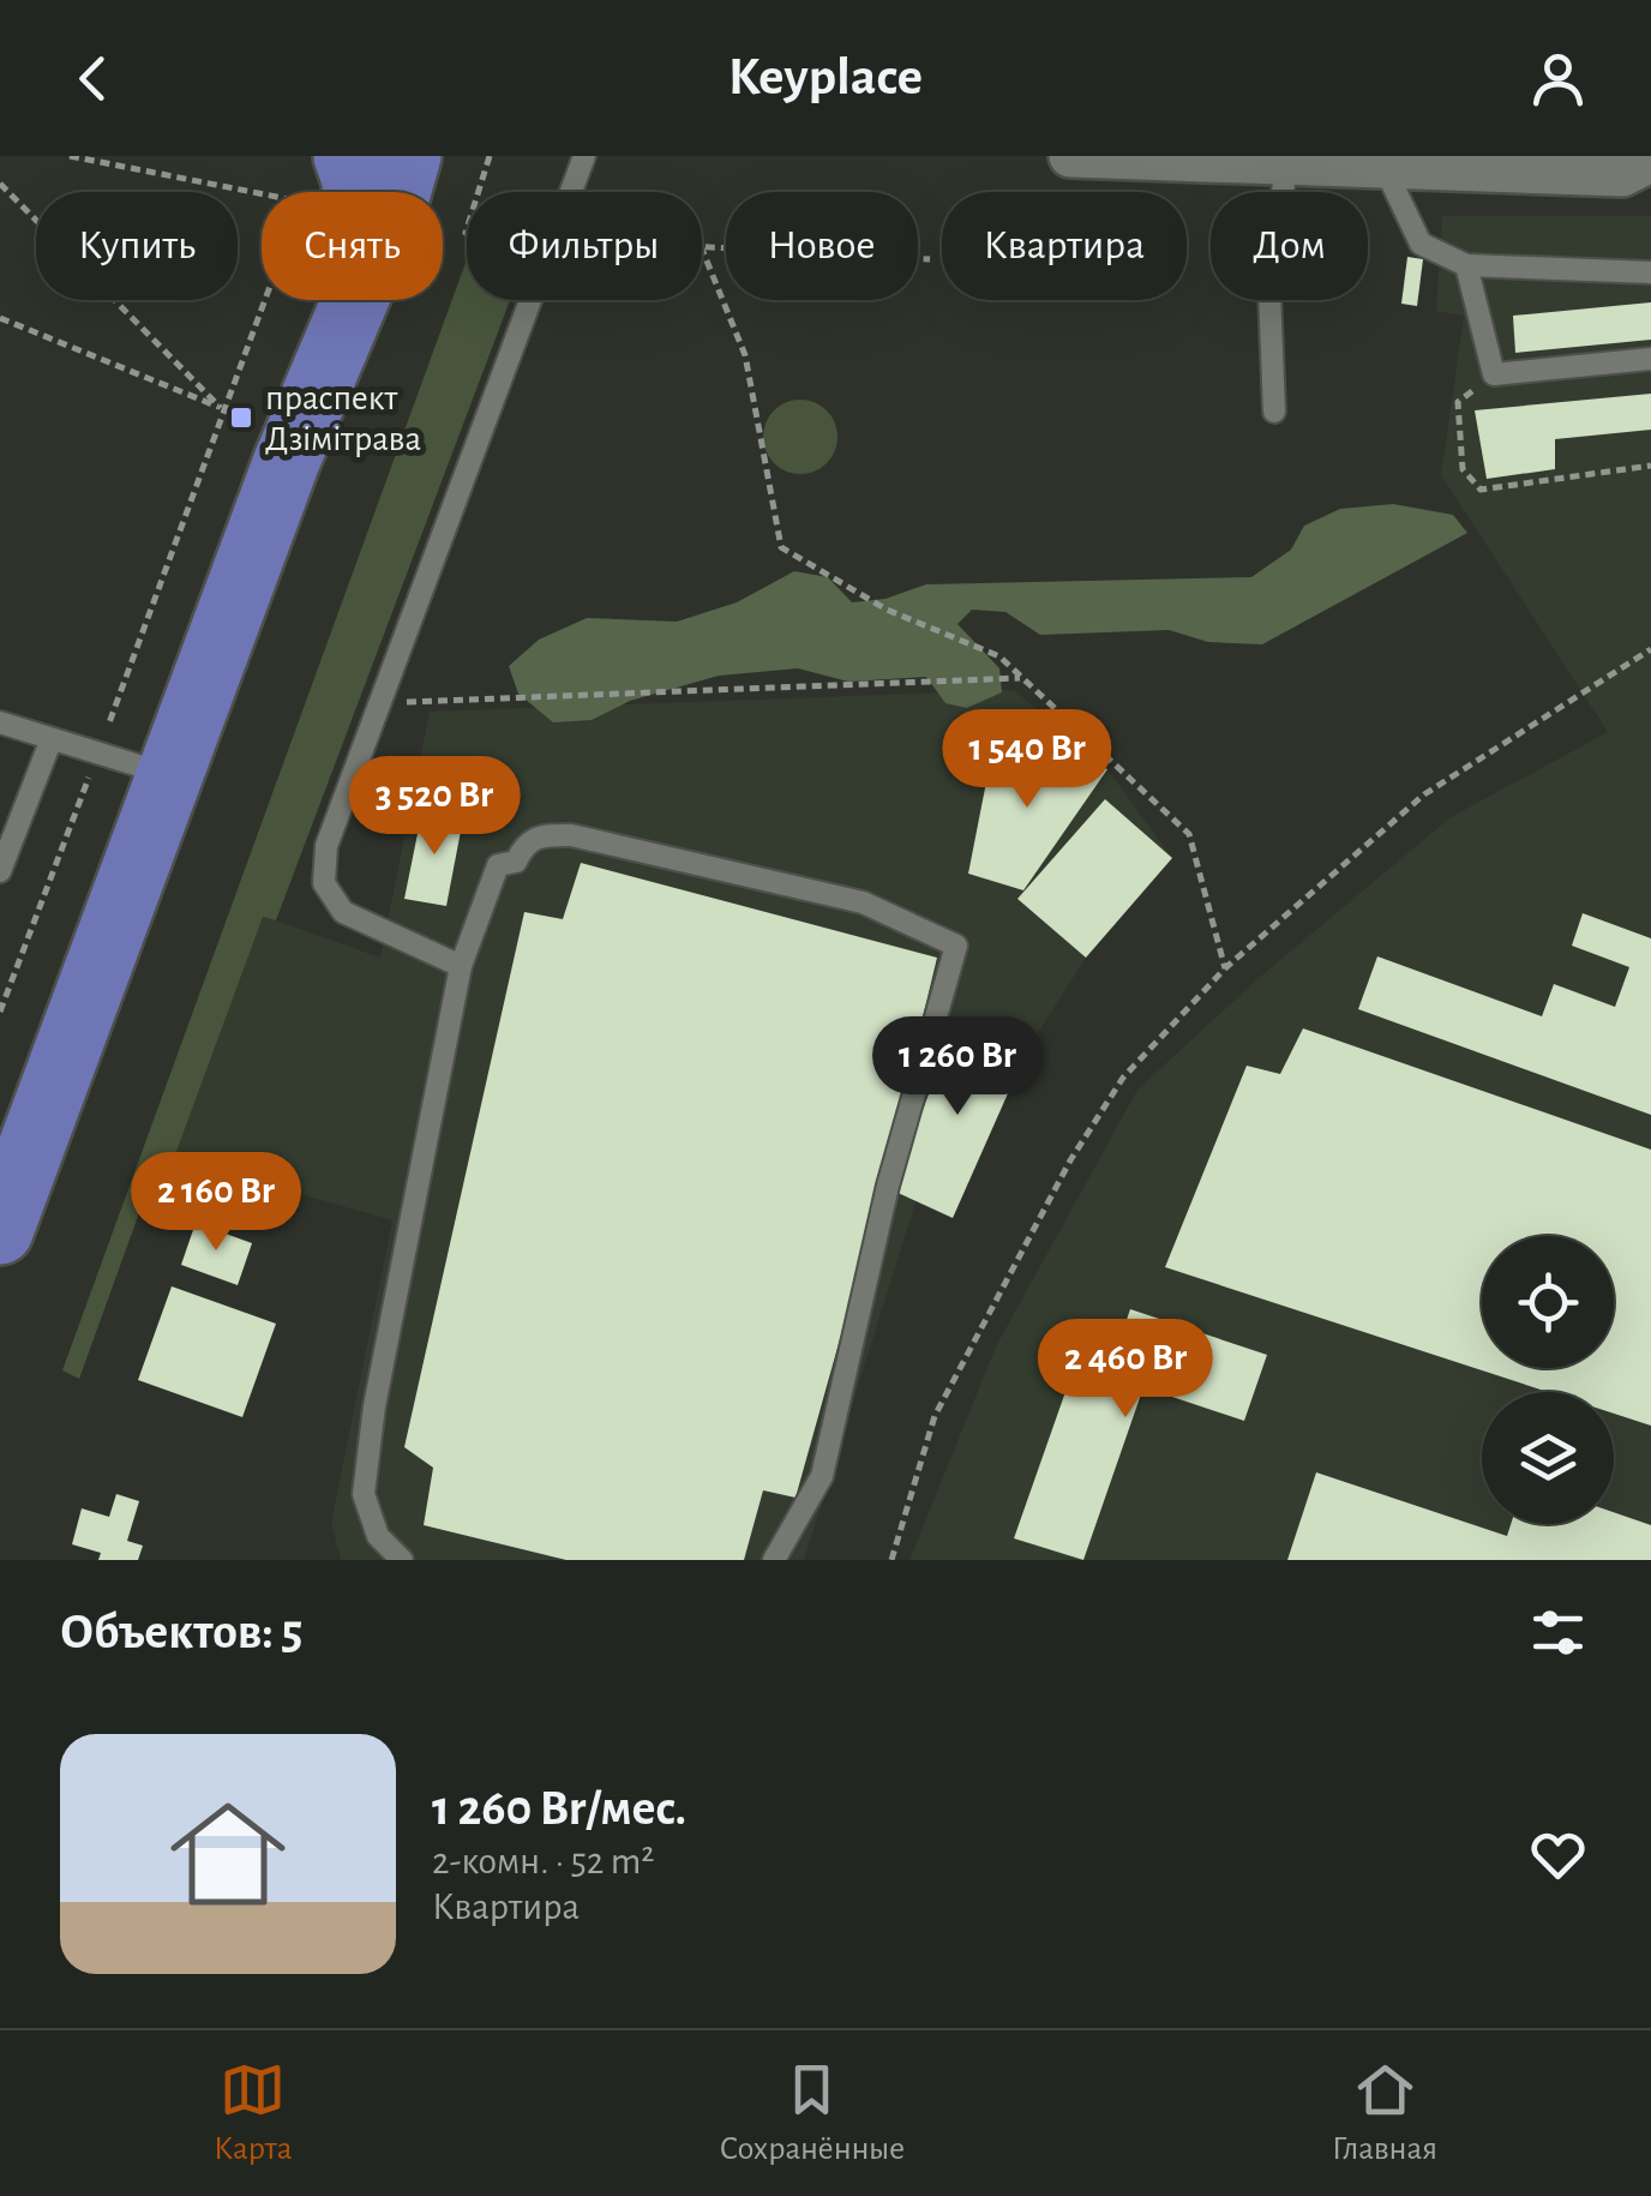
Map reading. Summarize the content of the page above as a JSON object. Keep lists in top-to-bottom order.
{
  "places": {
    "transit": ["праспект Дзімітрава"]
  },
  "page": {
    "header": "Keyplace",
    "chip": [
      "Купить",
      "Снять",
      "Фильтры",
      "Новое",
      "Квартира",
      "Дом"
    ],
    "price": [
      "1 540 Br",
      "3 520 Br",
      "1 260 Br",
      "2 160 Br",
      "2 460 Br"
    ],
    "heading": "Объектов: 5",
    "list": [
      {
        "name": "1 260 Br/мес.",
        "note": "2-комн. · 52 m² · Квартира"
      }
    ],
    "tabs": ["Карта", "Сохранённые", "Главная"]
  }
}
